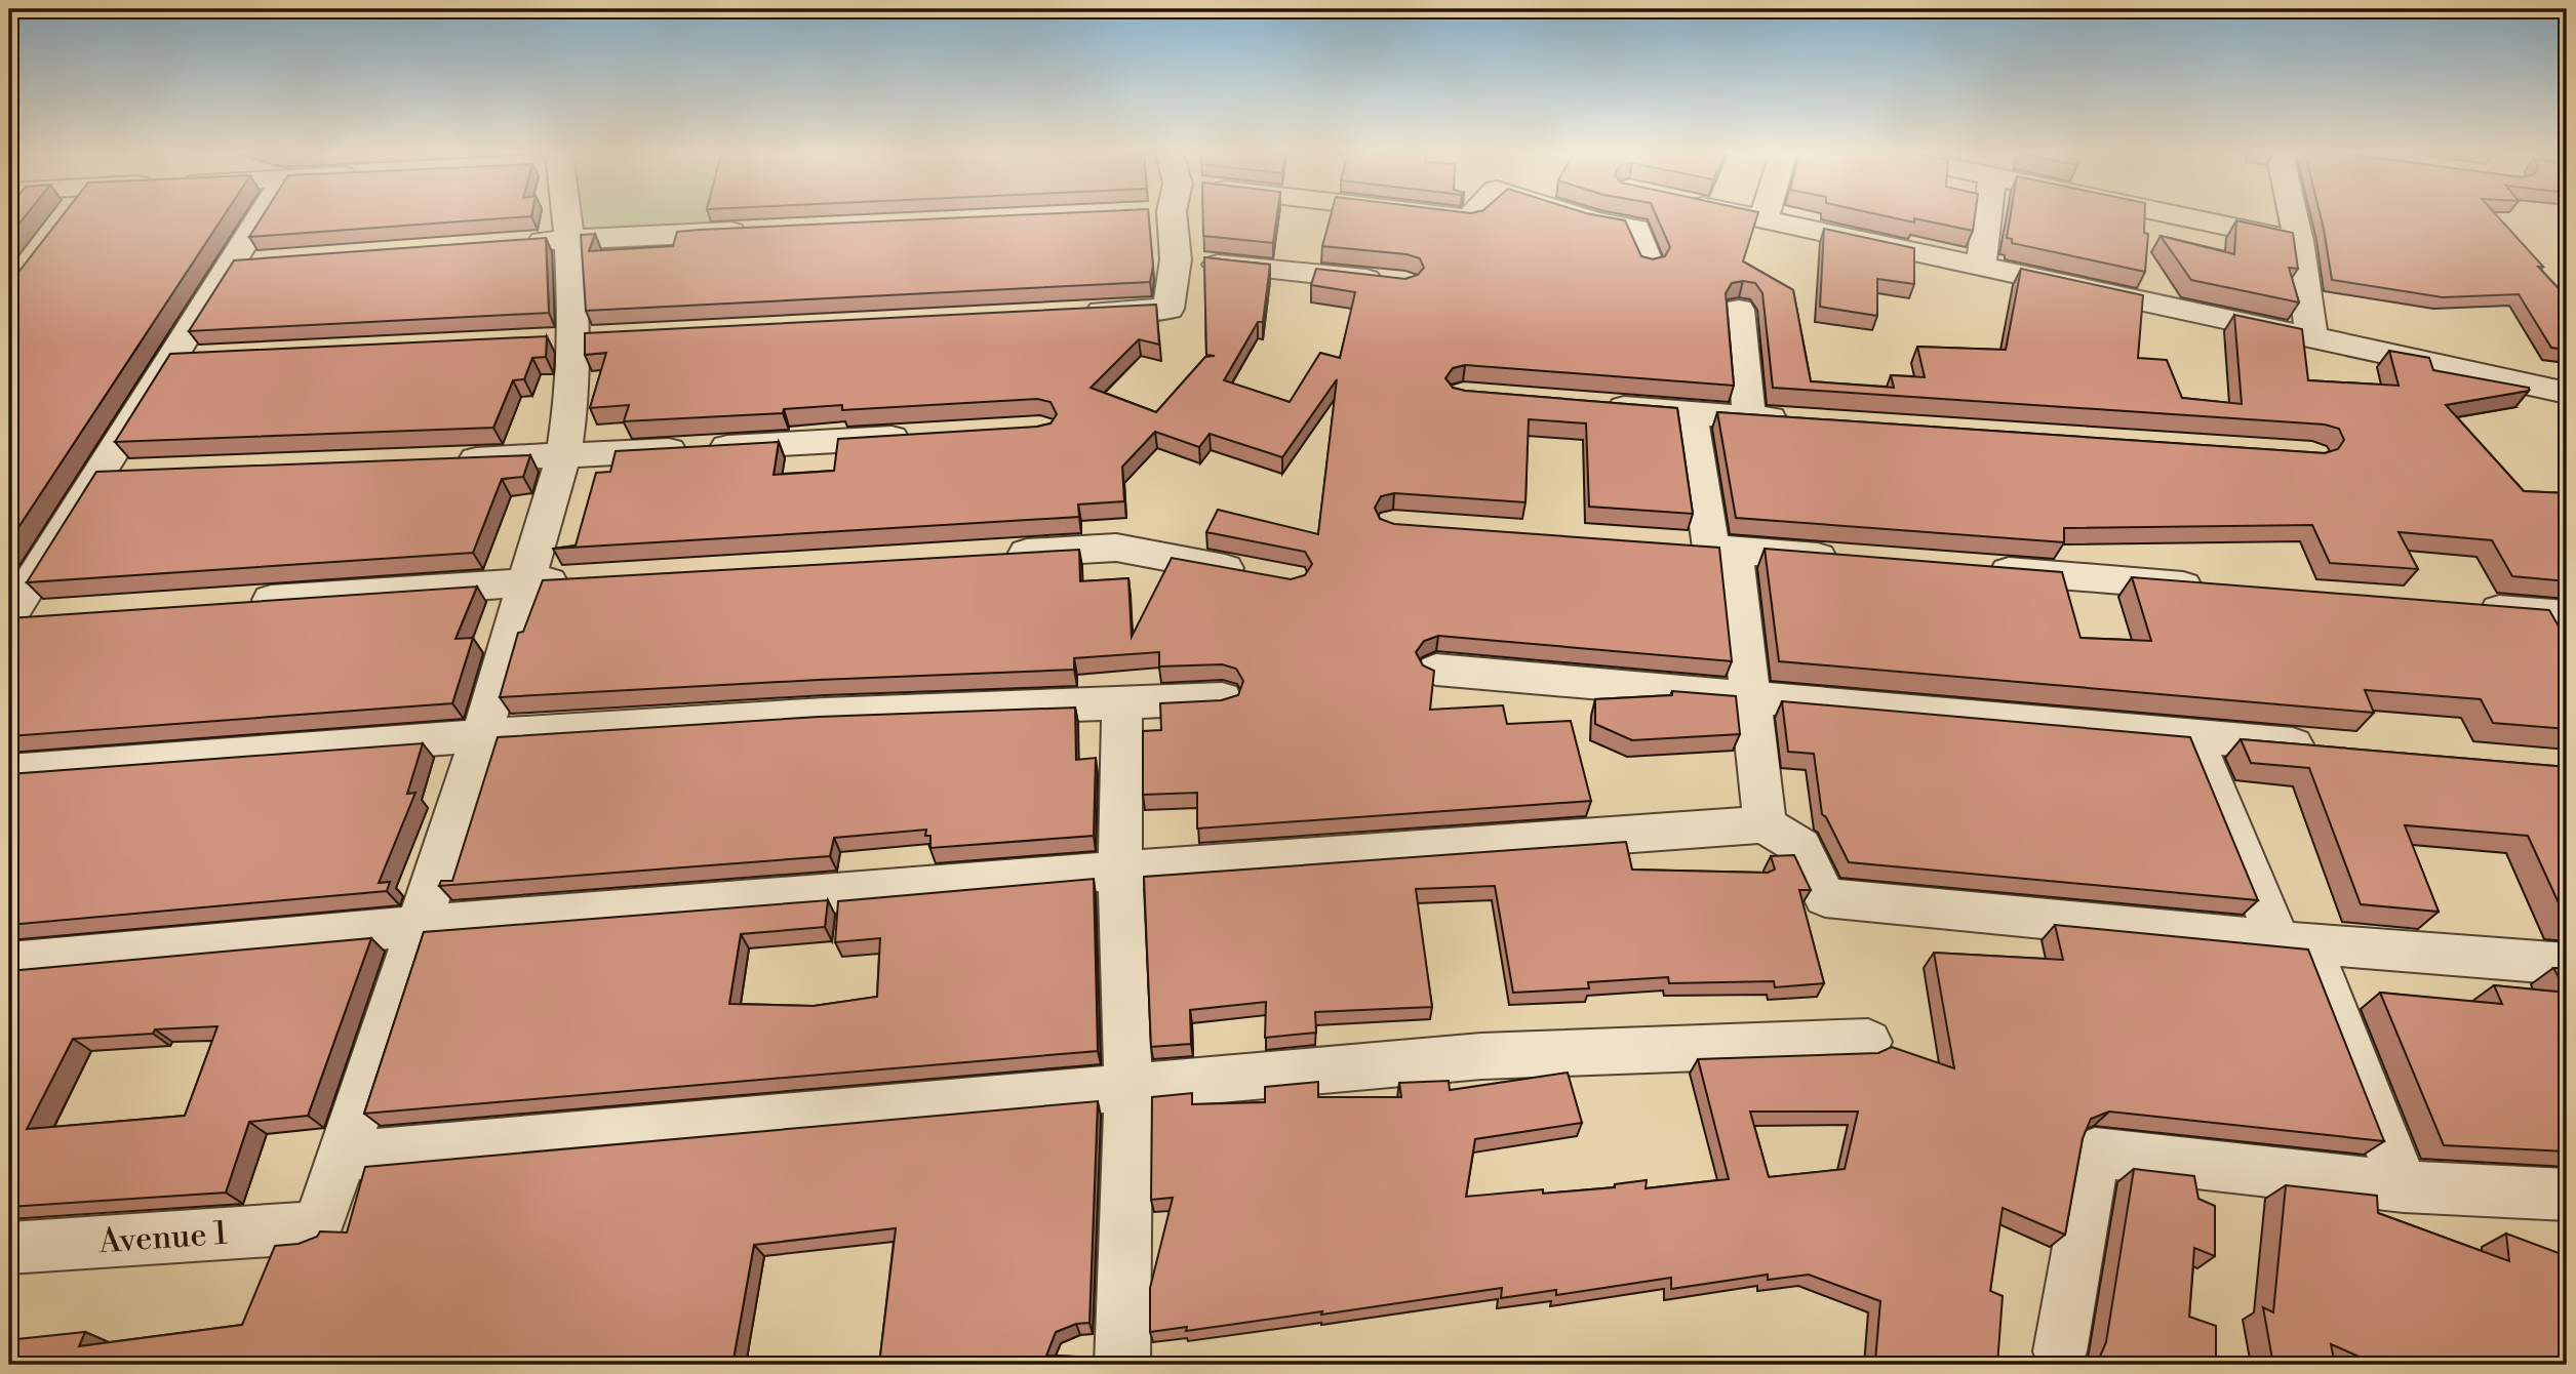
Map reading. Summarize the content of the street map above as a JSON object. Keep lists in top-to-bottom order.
{
  "streets": {
    "street": ["Avenue 1"]
  }
}
